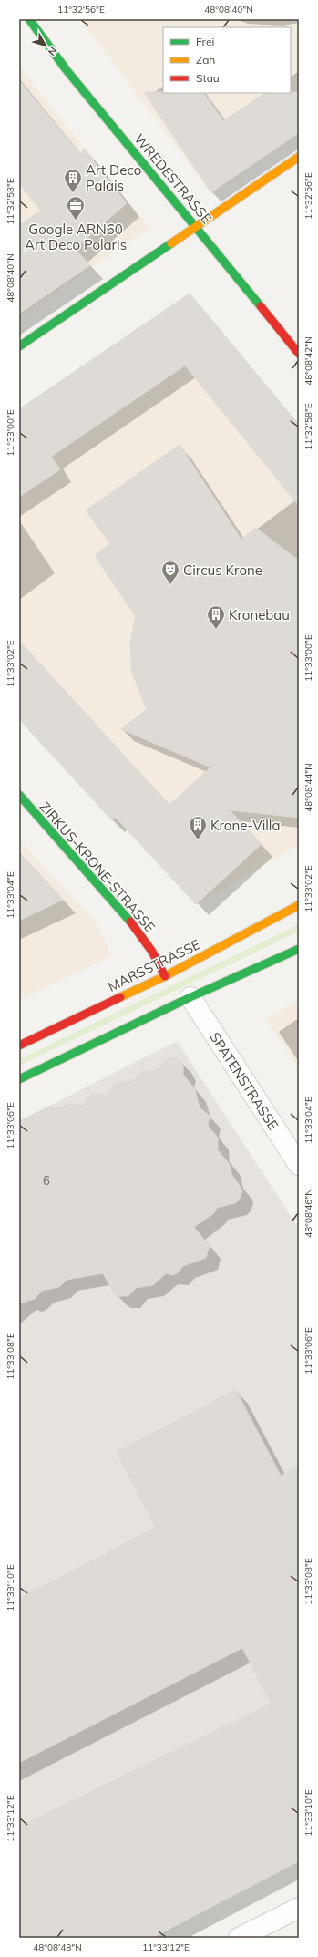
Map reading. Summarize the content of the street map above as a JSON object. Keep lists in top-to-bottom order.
{
  "streets": {
    "street": [
      "WREDESTRASSE",
      "ZIRKUS-KRONE-STRASSE",
      "MARSSTRASSE",
      "SPATENSTRASSE"
    ]
  },
  "crossings": [
    ["ZIRKUS-KRONE-STRASSE", "MARSSTRASSE"]
  ],
  "places": {
    "building": ["Art Deco Palais", "Kronebau", "Krone-Villa"],
    "office": ["Google ARN60 Art Deco Polaris"],
    "theatre": ["Circus Krone"]
  },
  "house_numbers": ["6"],
  "legend": ["Frei", "Zäh", "Stau"],
  "north": "bottom right",
  "coordinates": [
    "11°32'56\"E",
    "48°08'40\"N",
    "11°32'58\"E",
    "48°08'42\"N",
    "11°33'00\"E",
    "11°33'02\"E",
    "48°08'44\"N",
    "11°33'04\"E",
    "11°33'06\"E",
    "48°08'46\"N",
    "11°33'08\"E",
    "11°33'10\"E",
    "11°33'12\"E",
    "48°08'48\"N"
  ]
}
